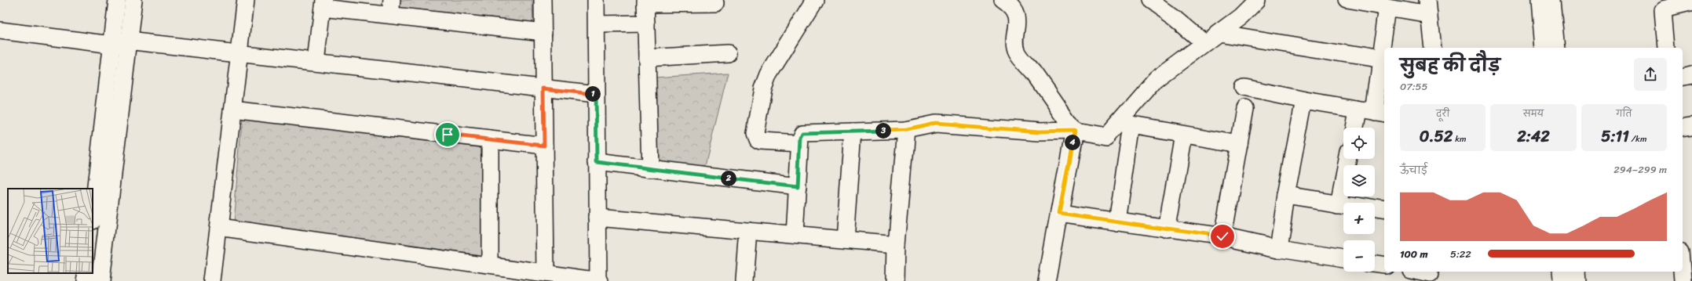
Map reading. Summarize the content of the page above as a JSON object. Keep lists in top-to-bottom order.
{
  "page": {
    "heading": ["सुबह की दौड़", "07:55"],
    "pins": [
      "1",
      "3",
      "4",
      "2"
    ],
    "stats": [
      ["दूरी", "0.52 km"],
      ["समय", "2:42"],
      ["गति", "5:11 /km"]
    ],
    "map_buttons": ["+", "−"],
    "chart": ["ऊँचाई", "294–299 m"],
    "list": [
      {
        "name": "100 m",
        "note": "5:22"
      }
    ]
  }
}
